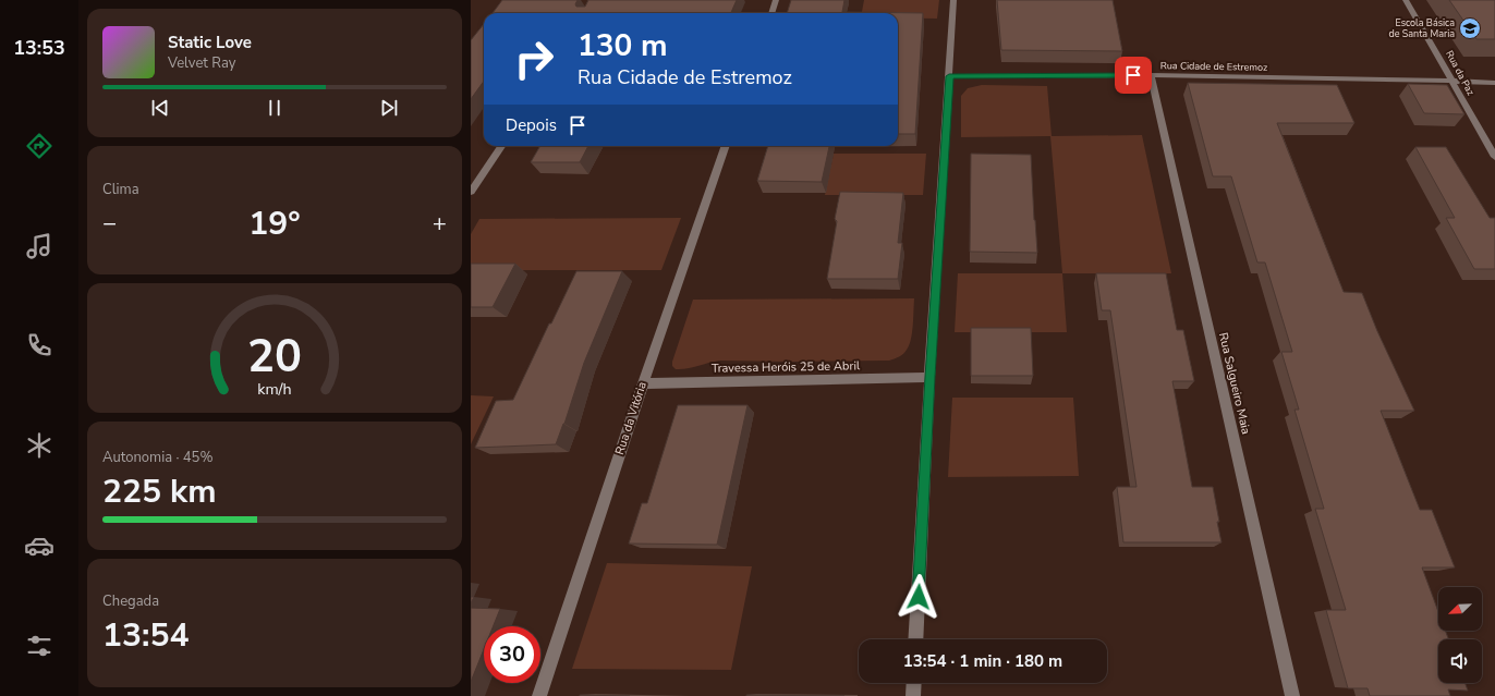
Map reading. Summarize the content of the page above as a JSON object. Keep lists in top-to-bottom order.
{
  "streets": {
    "street": [
      "Rua Cidade de Estremoz",
      "Rua da Paz",
      "Travessa Heróis 25 de Abril",
      "Rua Salgueiro Maia",
      "Rua da Vitória"
    ]
  },
  "crossings": [
    ["Rua Cidade de Estremoz", "Rua da Paz"],
    ["Rua Cidade de Estremoz", "Rua Salgueiro Maia"],
    ["Travessa Heróis 25 de Abril", "Rua da Vitória"]
  ],
  "places": {
    "school or university": ["Escola Básica de Santa Maria"]
  },
  "north": "bottom left",
  "page": {
    "tabs": "13:53",
    "turn": ["130 m", "Rua Cidade de Estremoz"],
    "song": ["Static Love", "Velvet Ray"],
    "then": "Depois",
    "tile": [
      "Clima",
      ["Autonomia · 45%", "225 km"],
      ["Chegada", "13:54"]
    ],
    "heat": ["−", "19°", "+"],
    "limit": "30",
    "trip": "13:54 · 1 min · 180 m",
    "gauge": ["20", "km/h"]
  }
}
